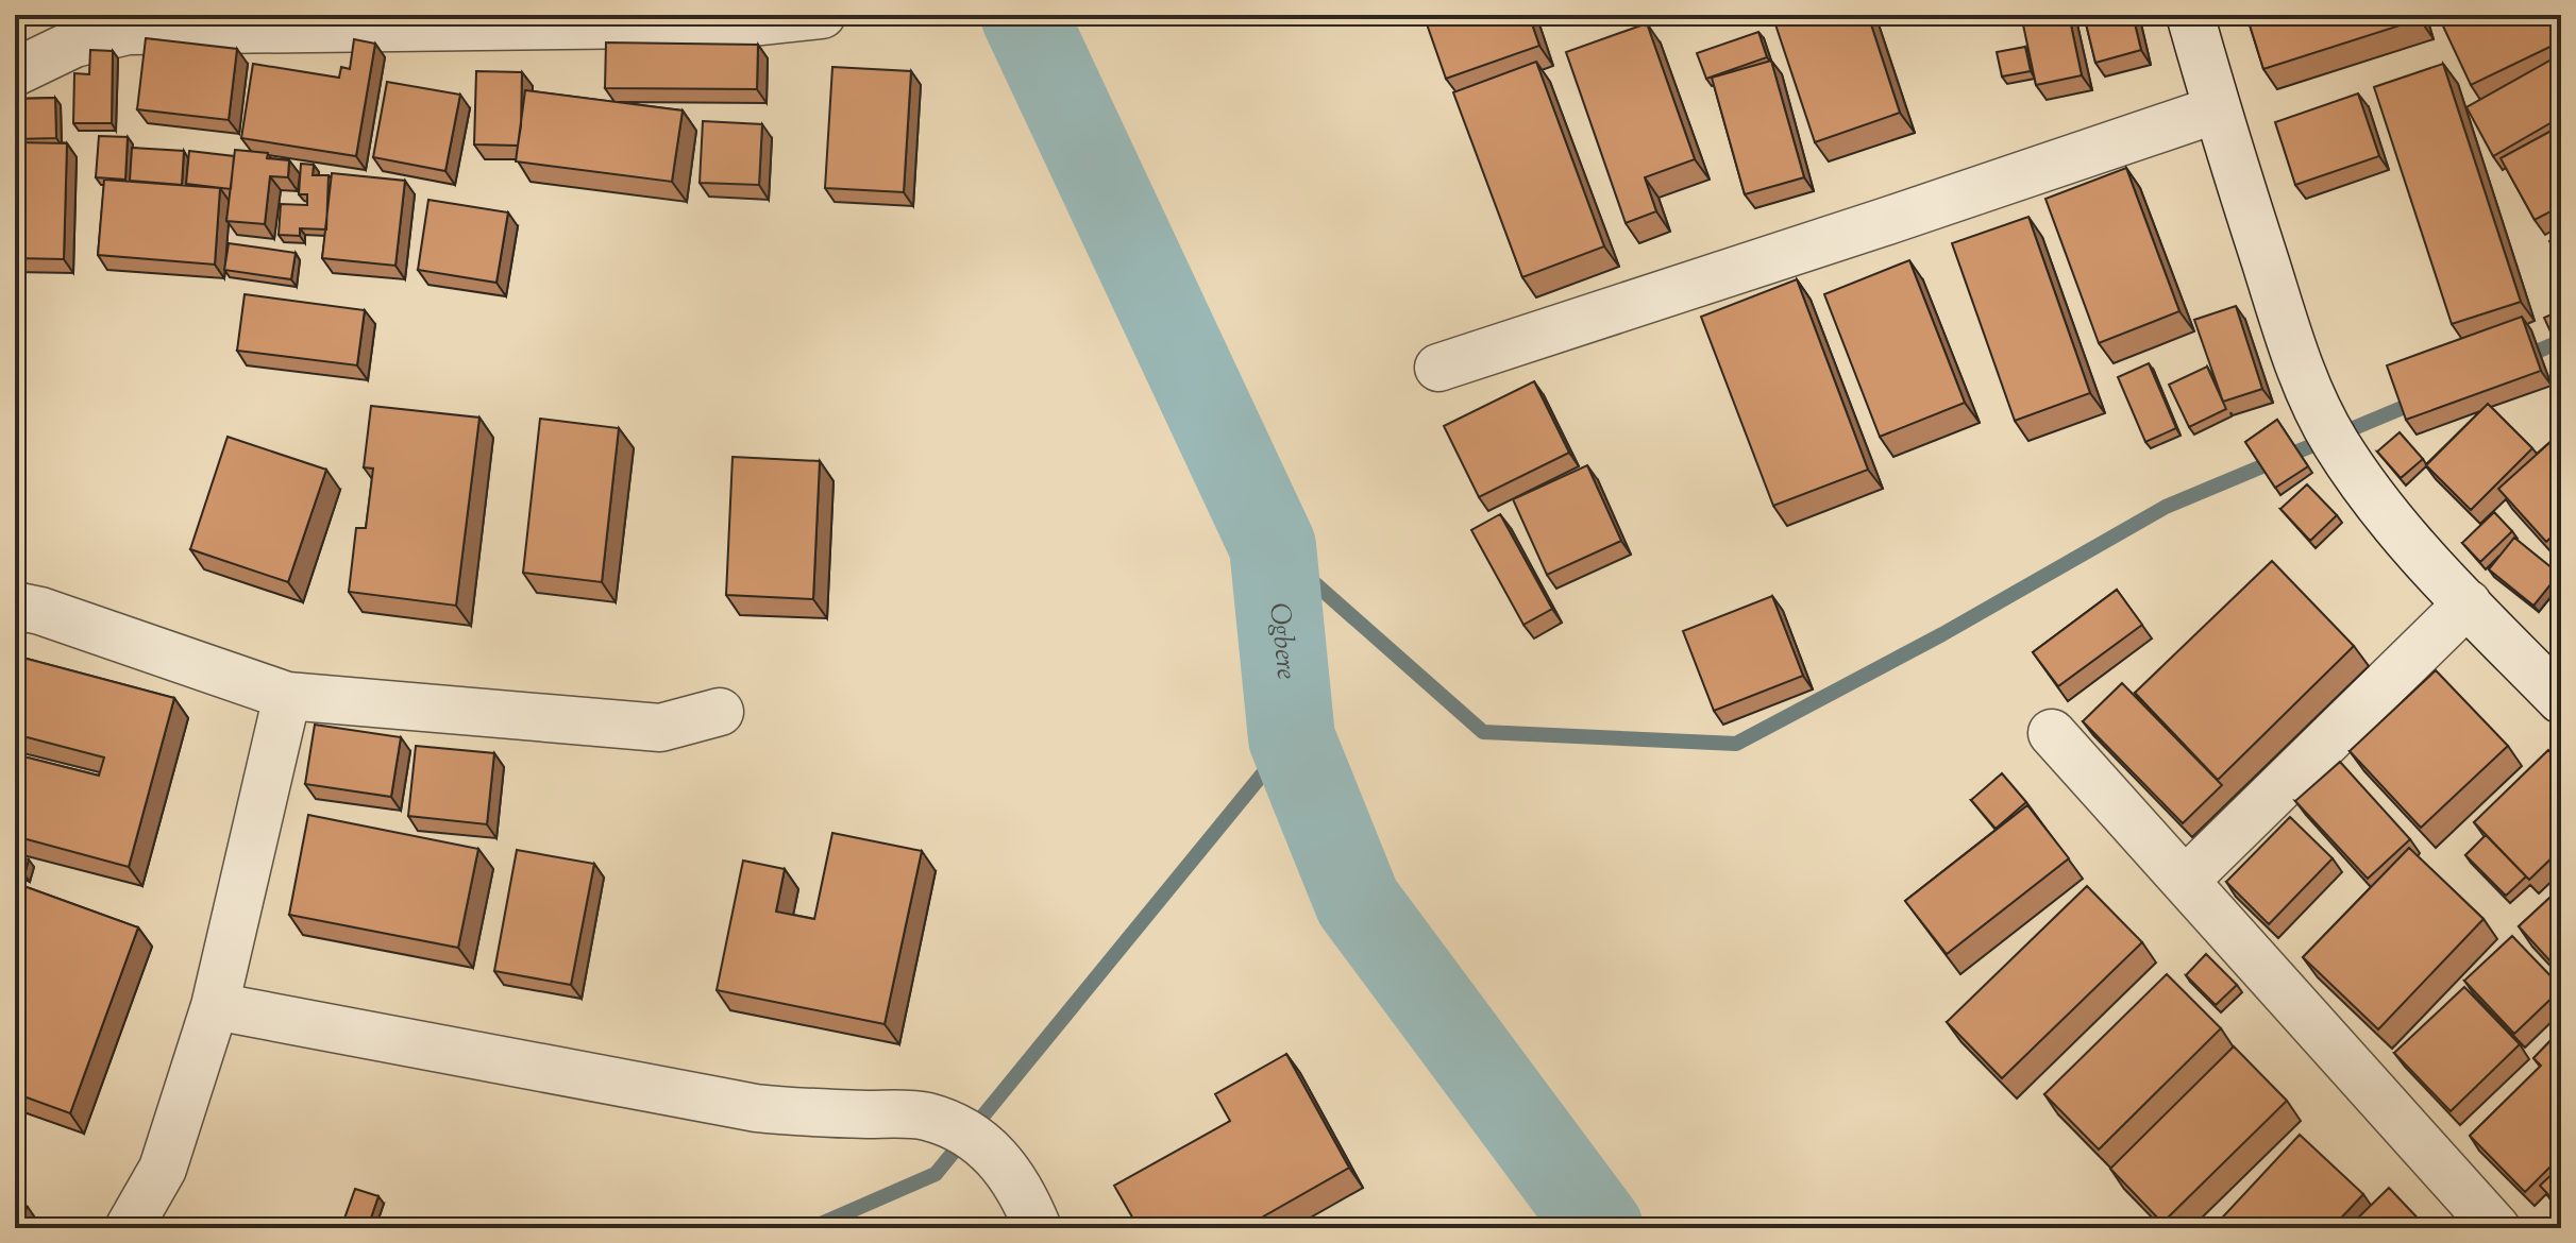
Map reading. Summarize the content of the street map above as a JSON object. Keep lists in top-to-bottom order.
{
  "water": ["Ogbere"]
}
